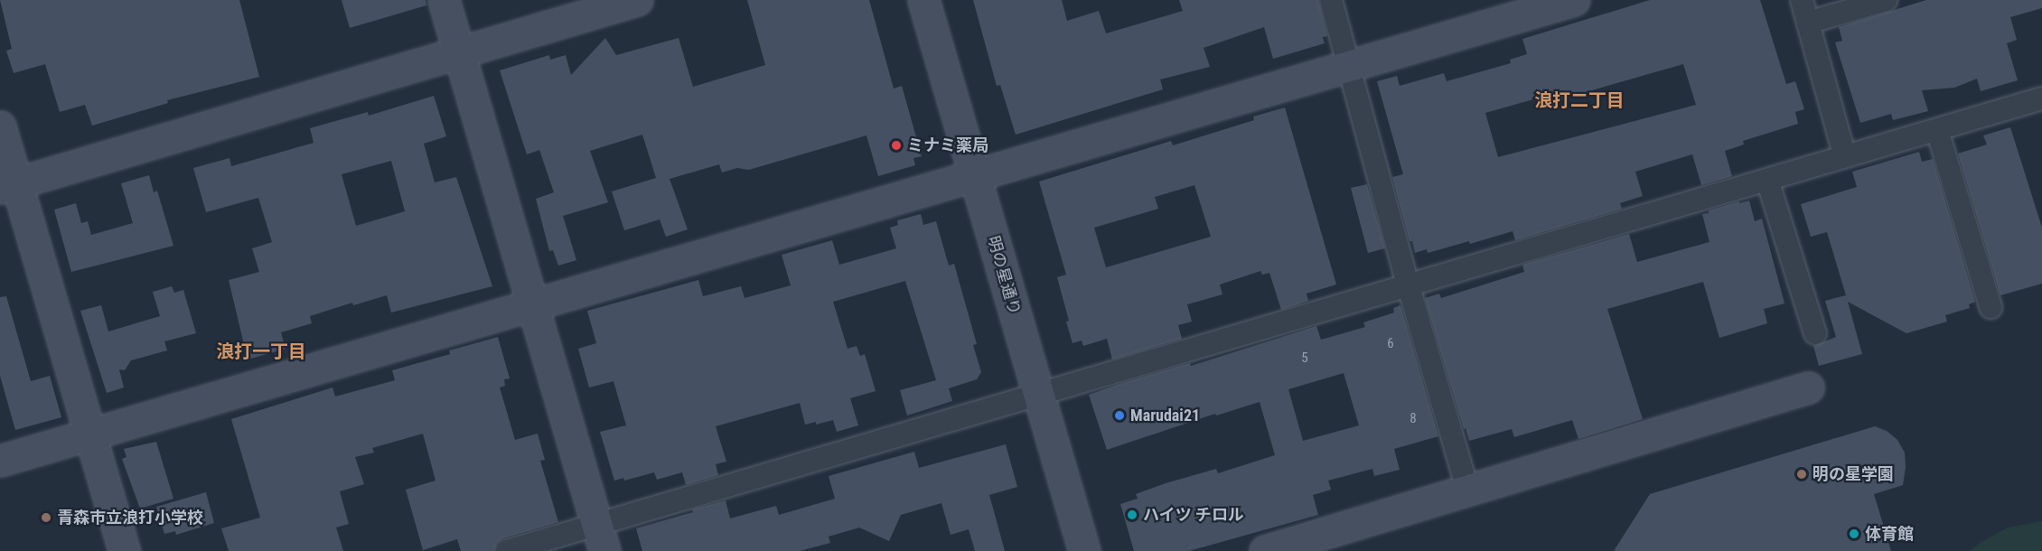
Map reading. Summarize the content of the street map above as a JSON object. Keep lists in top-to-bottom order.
{
  "streets": {
    "street": ["明の星通り"]
  },
  "districts": ["浪打二丁目", "浪打一丁目"],
  "places": [
    "ミナミ薬局",
    "Marudai21",
    "明の星学園",
    "ハイツ チロル",
    "青森市立浪打小学校",
    "体育館"
  ],
  "house_numbers": ["6", "5", "8"]
}
